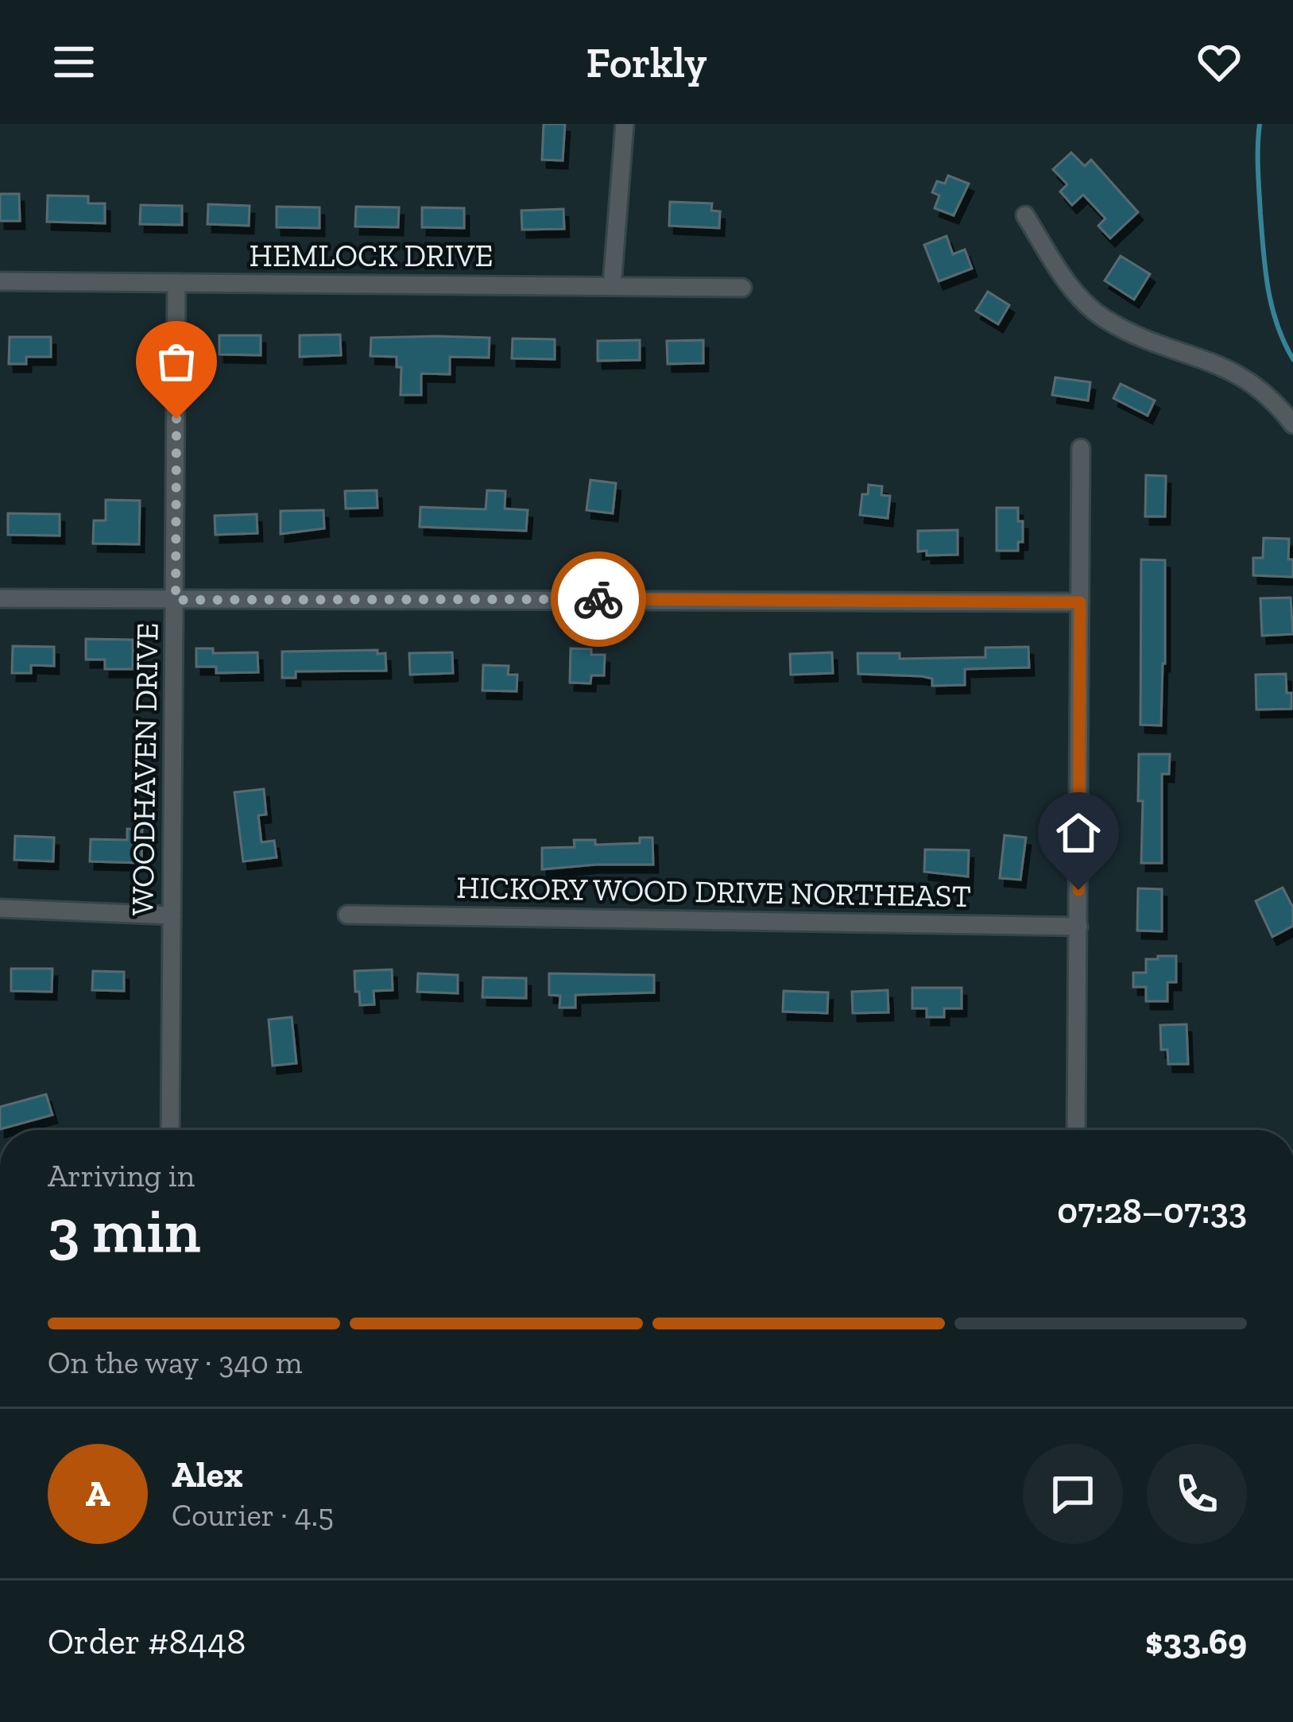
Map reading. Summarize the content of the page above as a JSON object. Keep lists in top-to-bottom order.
{
  "streets": {
    "street": ["HEMLOCK DRIVE", "WOODHAVEN DRIVE", "HICKORY WOOD DRIVE NORTHEAST"]
  },
  "crossings": [
    ["HEMLOCK DRIVE", "WOODHAVEN DRIVE"]
  ],
  "page": {
    "header": "Forkly",
    "heading": ["3 min", "Arriving in", "07:28–07:33"],
    "panel": [
      "Alex",
      "Courier · 4.5",
      "Order #8448",
      "$33.69"
    ],
    "bar": "On the way · 340 m",
    "round": "A"
  }
}
